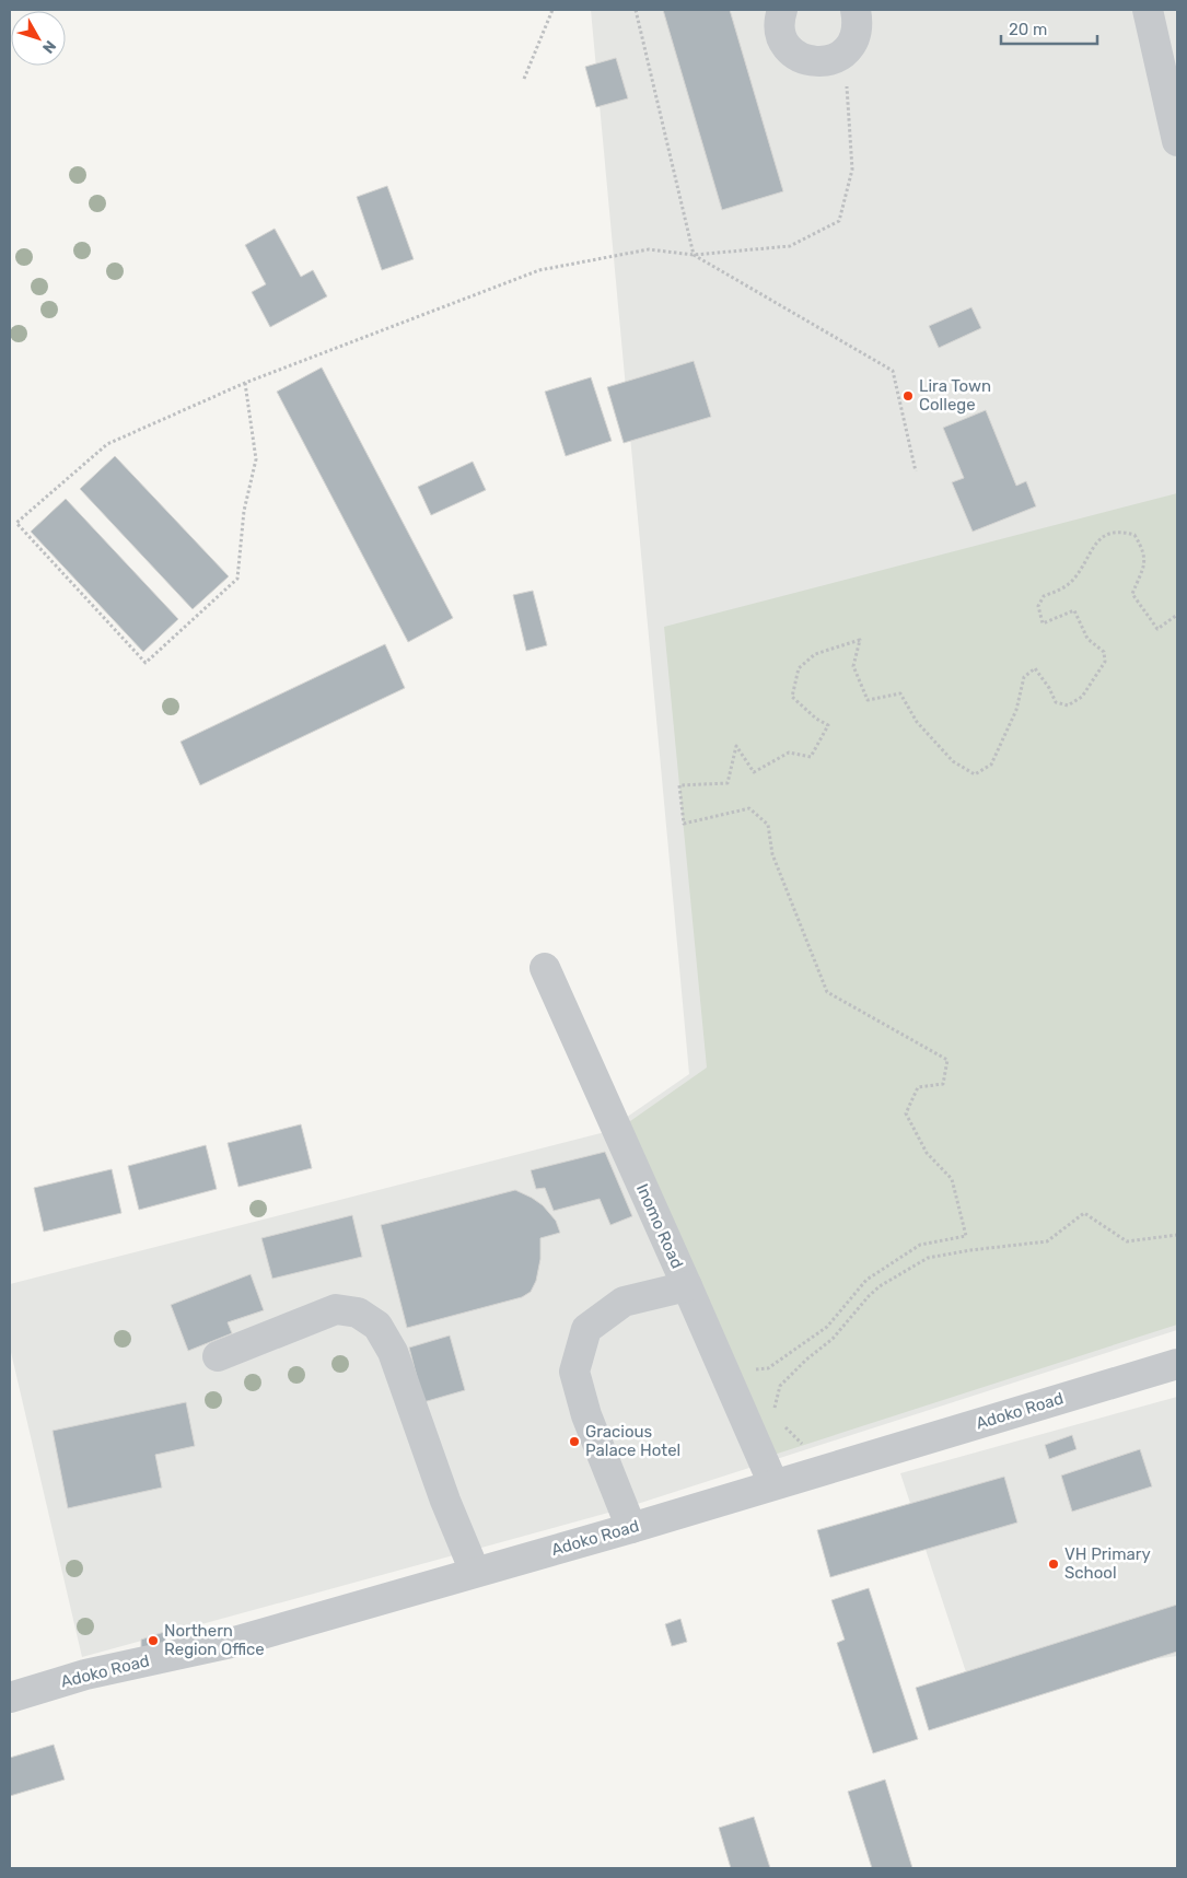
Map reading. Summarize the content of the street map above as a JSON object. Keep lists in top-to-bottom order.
{
  "streets": {
    "street": ["Inomo Road", "Adoko Road"]
  },
  "crossings": [
    ["Inomo Road", "Adoko Road"]
  ],
  "places": [
    "Lira Town College",
    "Gracious Palace Hotel",
    "VH Primary School",
    "Northern Region Office"
  ],
  "scale_bar": "20 m",
  "north": "bottom right"
}
